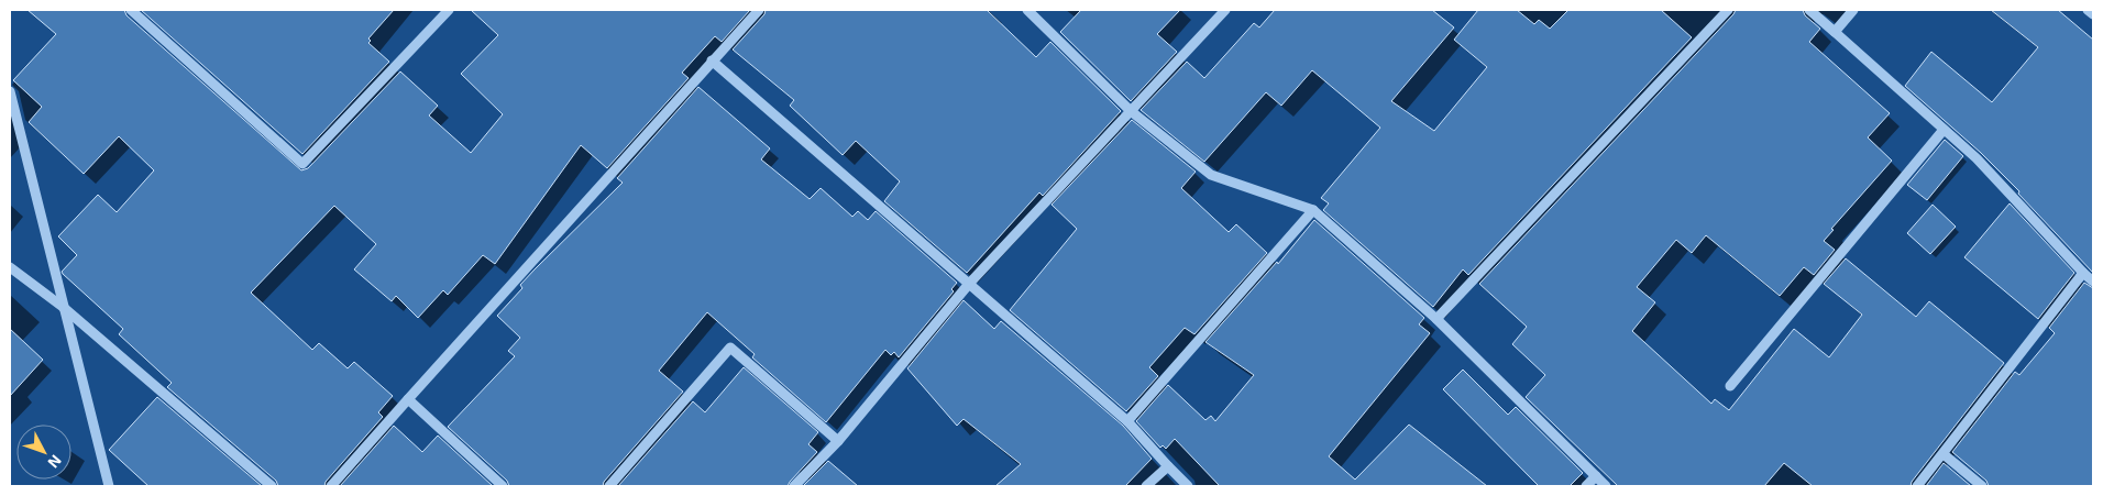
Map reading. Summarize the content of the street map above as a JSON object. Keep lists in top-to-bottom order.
{
  "north": "bottom right"
}
